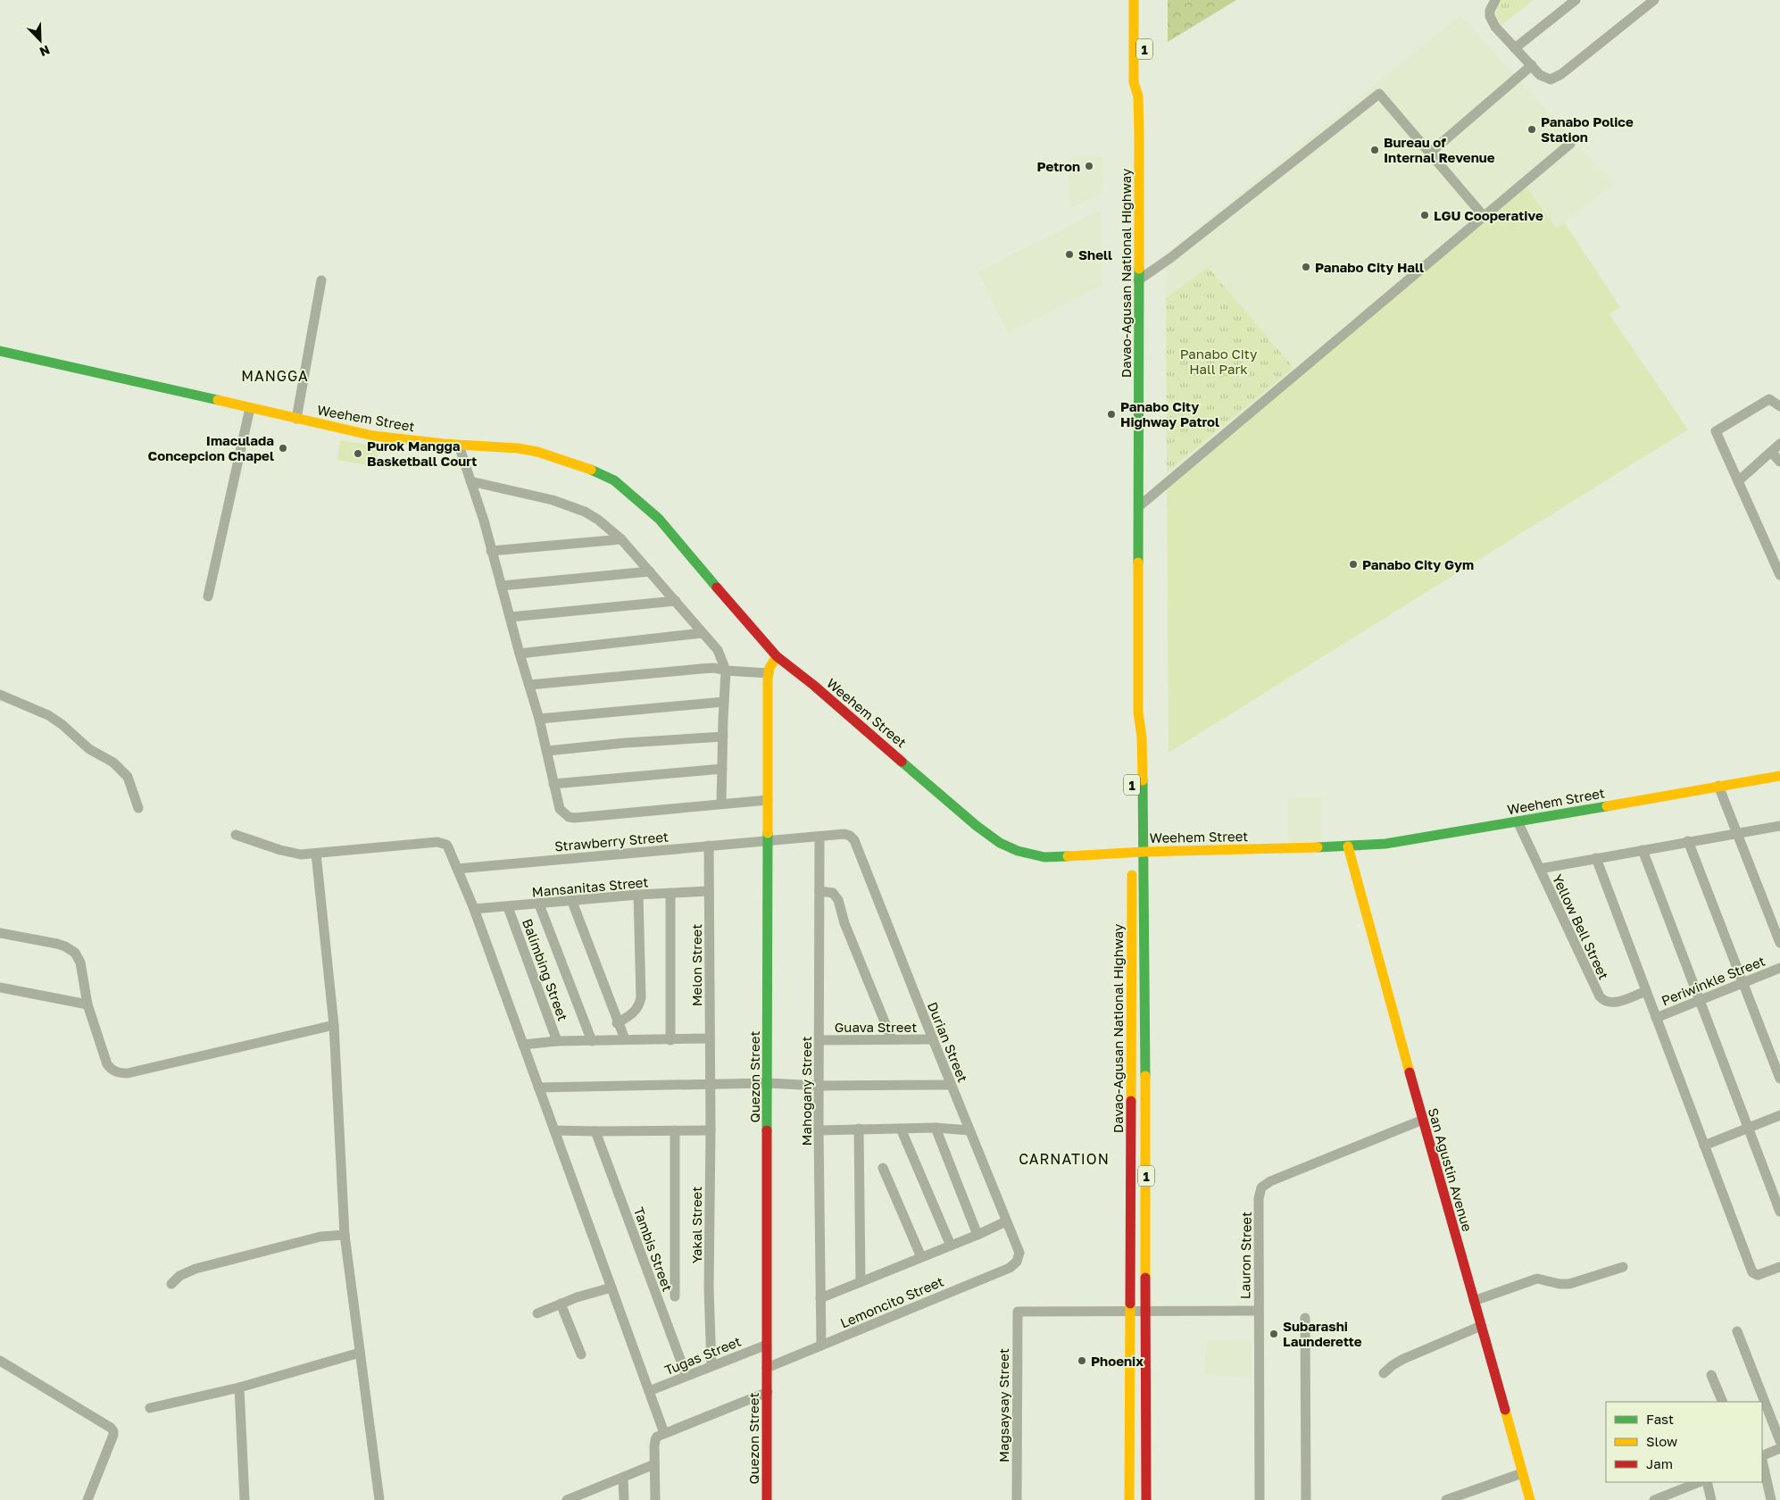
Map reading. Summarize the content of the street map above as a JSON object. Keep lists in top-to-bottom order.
{
  "streets": {
    "main road": [
      "1",
      "Davao-Agusan National Highway",
      "Weehem Street",
      "Quezon Street",
      "San Agustin Avenue"
    ],
    "street": [
      "Strawberry Street",
      "Mansanitas Street",
      "Yellow Bell Street",
      "Melon Street",
      "Balimbing Street",
      "Periwinkle Street",
      "Guava Street",
      "Durian Street",
      "Mahogany Street",
      "Yakal Street",
      "Tambis Street",
      "Lauron Street",
      "Lemoncito Street",
      "Tugas Street",
      "Magsaysay Street"
    ]
  },
  "crossings": [
    ["Davao-Agusan National Highway", "Weehem Street"],
    ["Davao-Agusan National Highway", "Magsaysay Street"],
    ["Weehem Street", "Yellow Bell Street"],
    ["Weehem Street", "Quezon Street"],
    ["Weehem Street", "San Agustin Avenue"],
    ["Strawberry Street", "Melon Street"],
    ["Strawberry Street", "Durian Street"],
    ["Strawberry Street", "Quezon Street"],
    ["Strawberry Street", "Mahogany Street"],
    ["Mansanitas Street", "Melon Street"],
    ["Mansanitas Street", "Balimbing Street"],
    ["Melon Street", "Yakal Street"],
    ["Guava Street", "Durian Street"],
    ["Guava Street", "Mahogany Street"],
    ["Durian Street", "Lemoncito Street"],
    ["Quezon Street", "Lemoncito Street"],
    ["Quezon Street", "Tugas Street"],
    ["Mahogany Street", "Lemoncito Street"],
    ["San Agustin Avenue", "Lauron Street"],
    ["Yakal Street", "Tugas Street"],
    ["Tambis Street", "Tugas Street"]
  ],
  "districts": ["MANGGA", "CARNATION"],
  "parks": ["Panabo City Hall Park"],
  "places": [
    "Panabo Police Station",
    "Bureau of Internal Revenue",
    "Petron",
    "LGU Cooperative",
    "Shell",
    "Panabo City Hall",
    "Panabo City Highway Patrol",
    "Imaculada Concepcion Chapel",
    "Purok Mangga Basketball Court",
    "Panabo City Gym",
    "Subarashi Launderette",
    "Phoenix"
  ],
  "legend": ["Fast", "Slow", "Jam"],
  "north": "bottom right"
}
